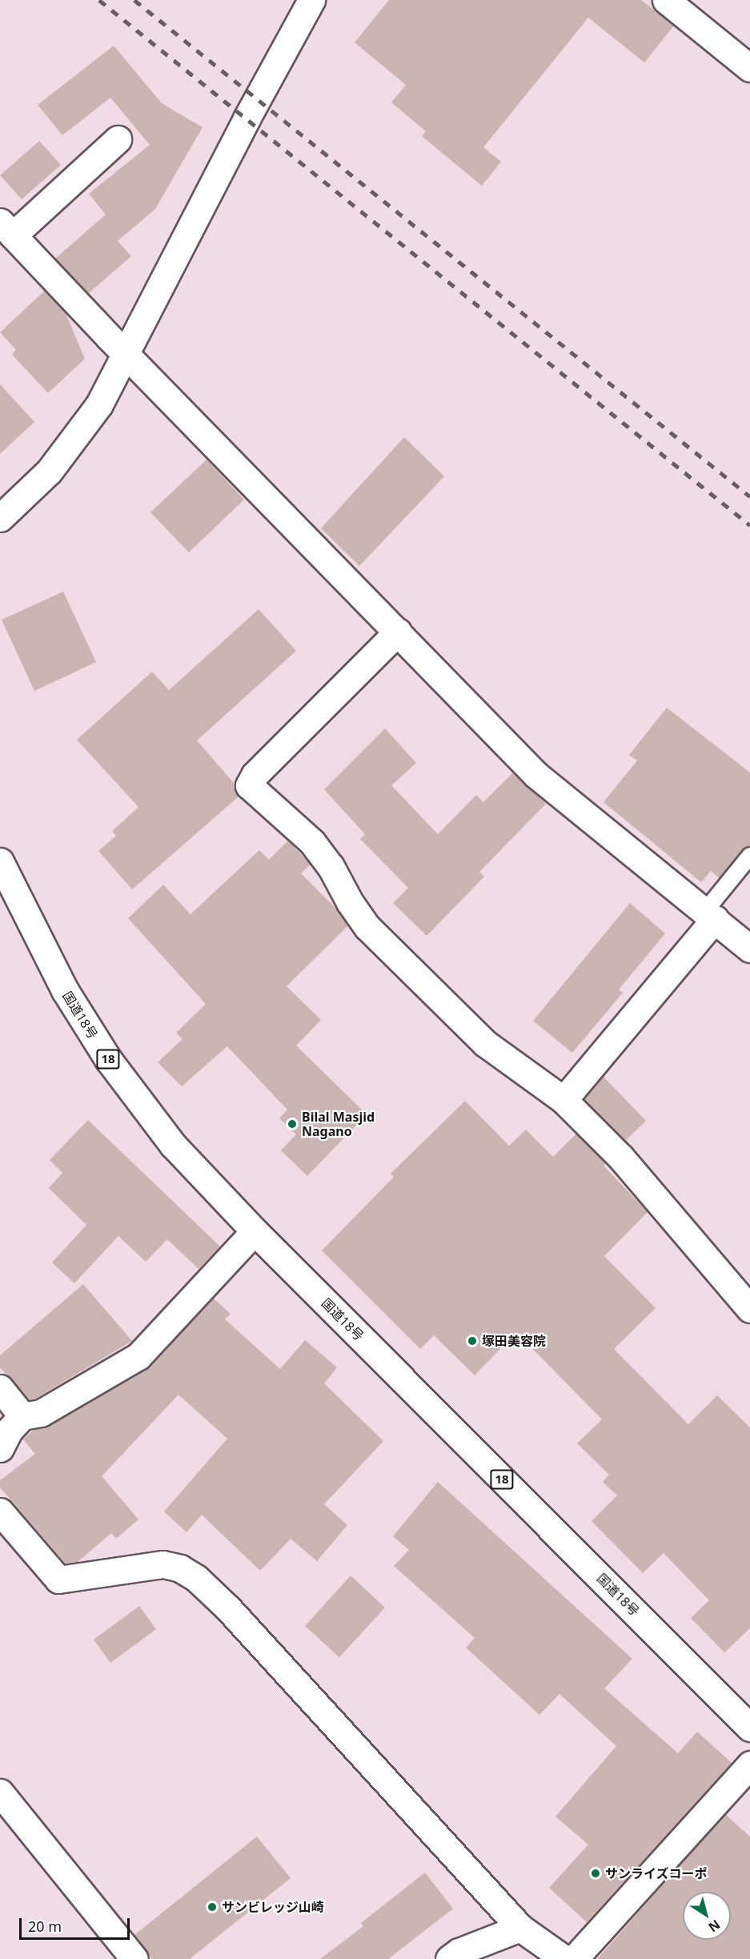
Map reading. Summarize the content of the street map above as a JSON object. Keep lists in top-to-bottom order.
{
  "streets": {
    "main road": ["国道18号", "18"]
  },
  "places": [
    "Bilal Masjid Nagano",
    "塚田美容院",
    "サンライズコーポ",
    "サンビレッジ山崎"
  ],
  "scale_bar": "20 m",
  "north": "bottom right"
}
